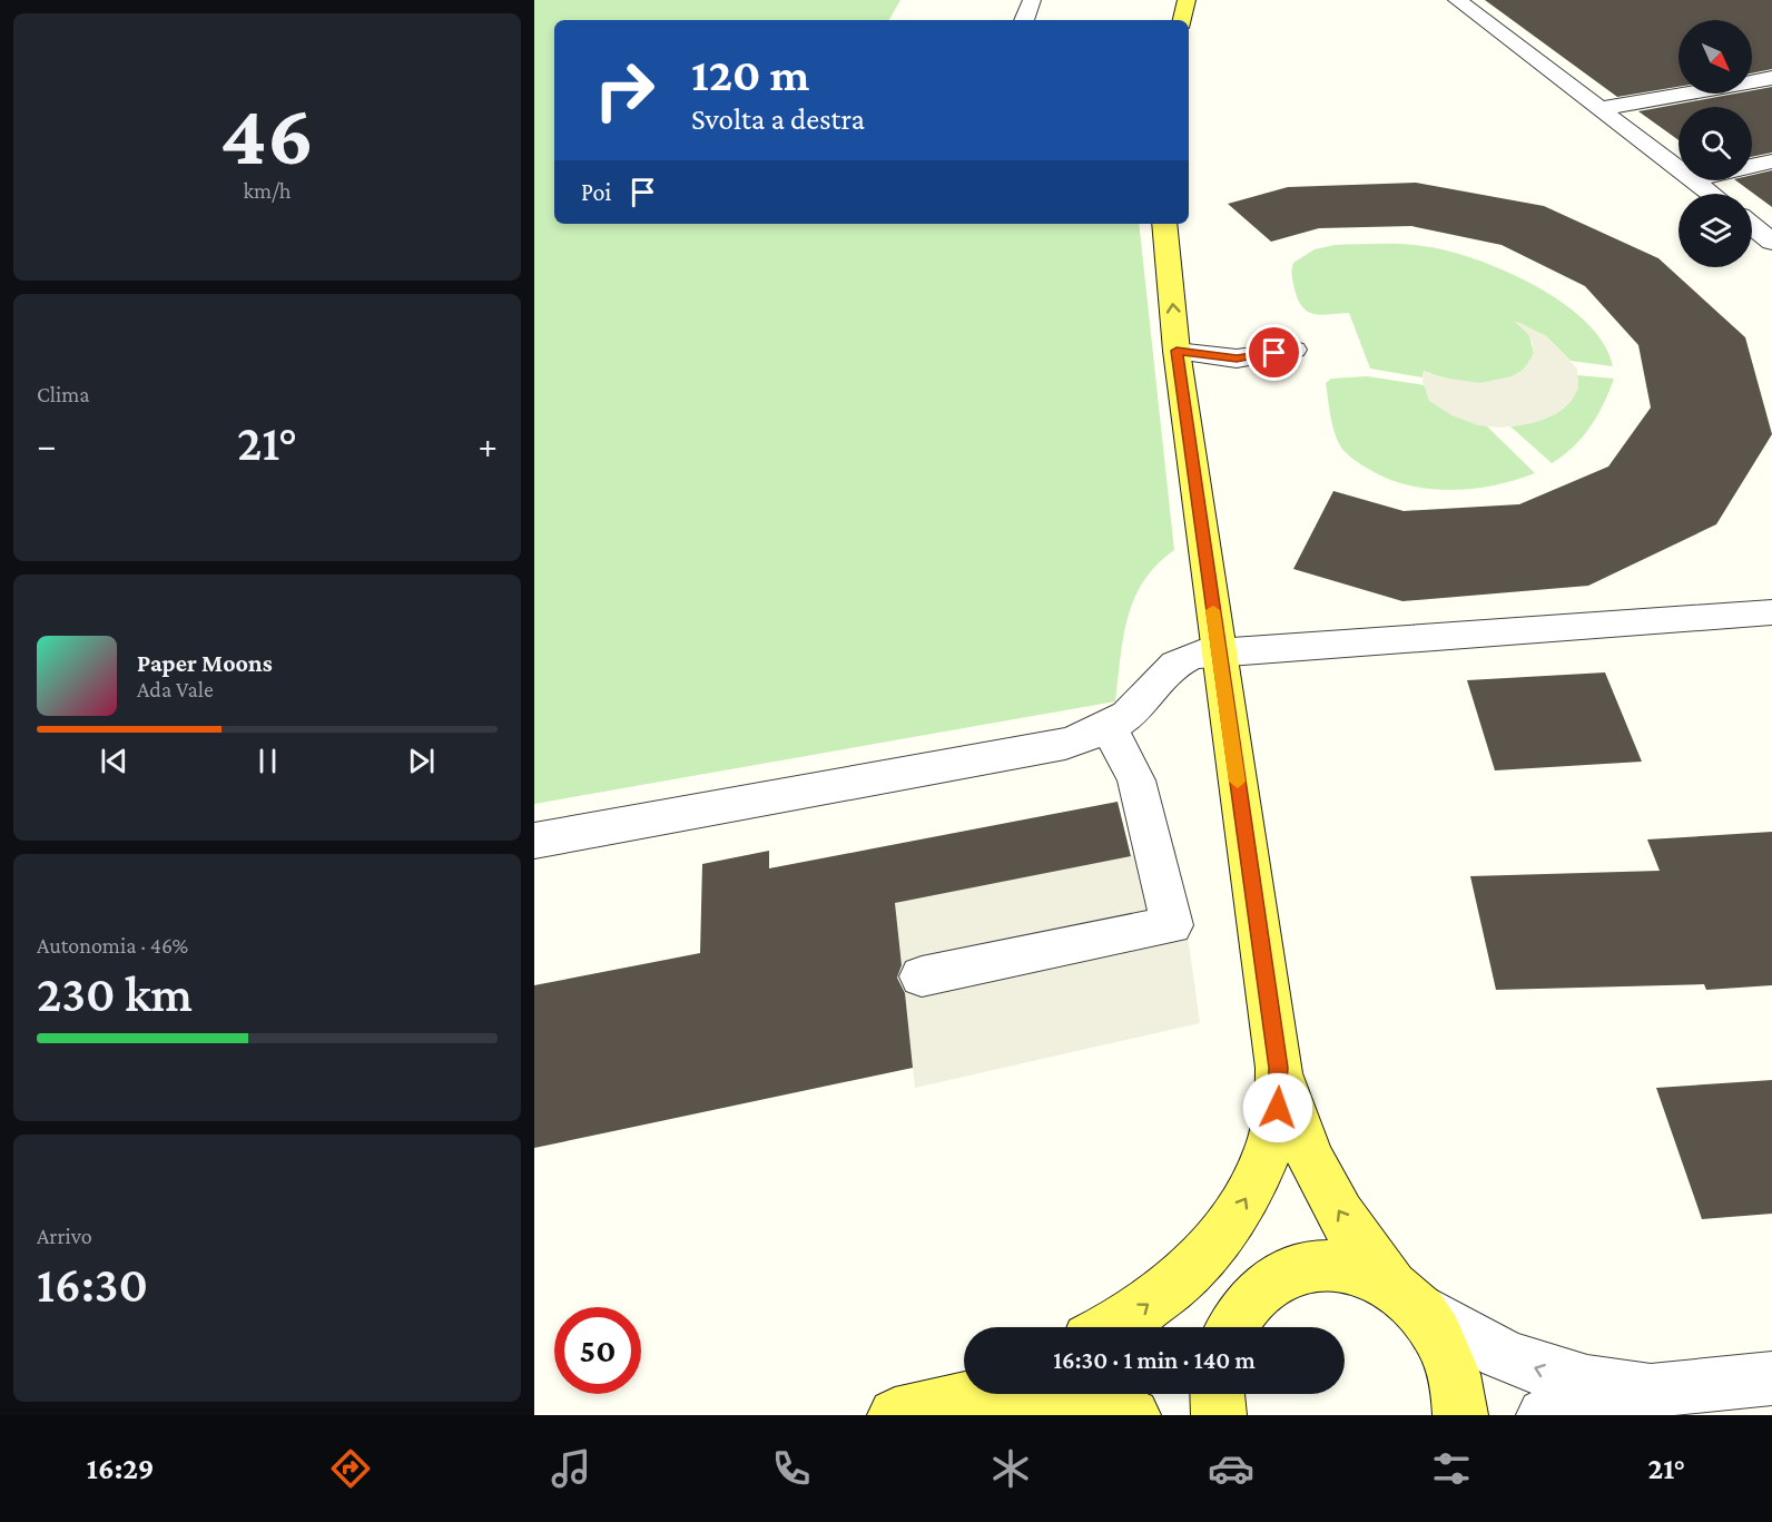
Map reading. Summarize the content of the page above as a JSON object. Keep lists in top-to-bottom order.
{
  "north": "bottom right",
  "page": {
    "tile": [
      ["46", "km/h"],
      "Clima",
      ["Autonomia · 46%", "230 km"],
      ["Arrivo", "16:30"]
    ],
    "turn": ["120 m", "Svolta a destra"],
    "then": "Poi",
    "heat": ["−", "21°", "+"],
    "song": ["Paper Moons", "Ada Vale"],
    "limit": "50",
    "trip": "16:30 · 1 min · 140 m",
    "tabs": ["16:29", "21°"]
  }
}
